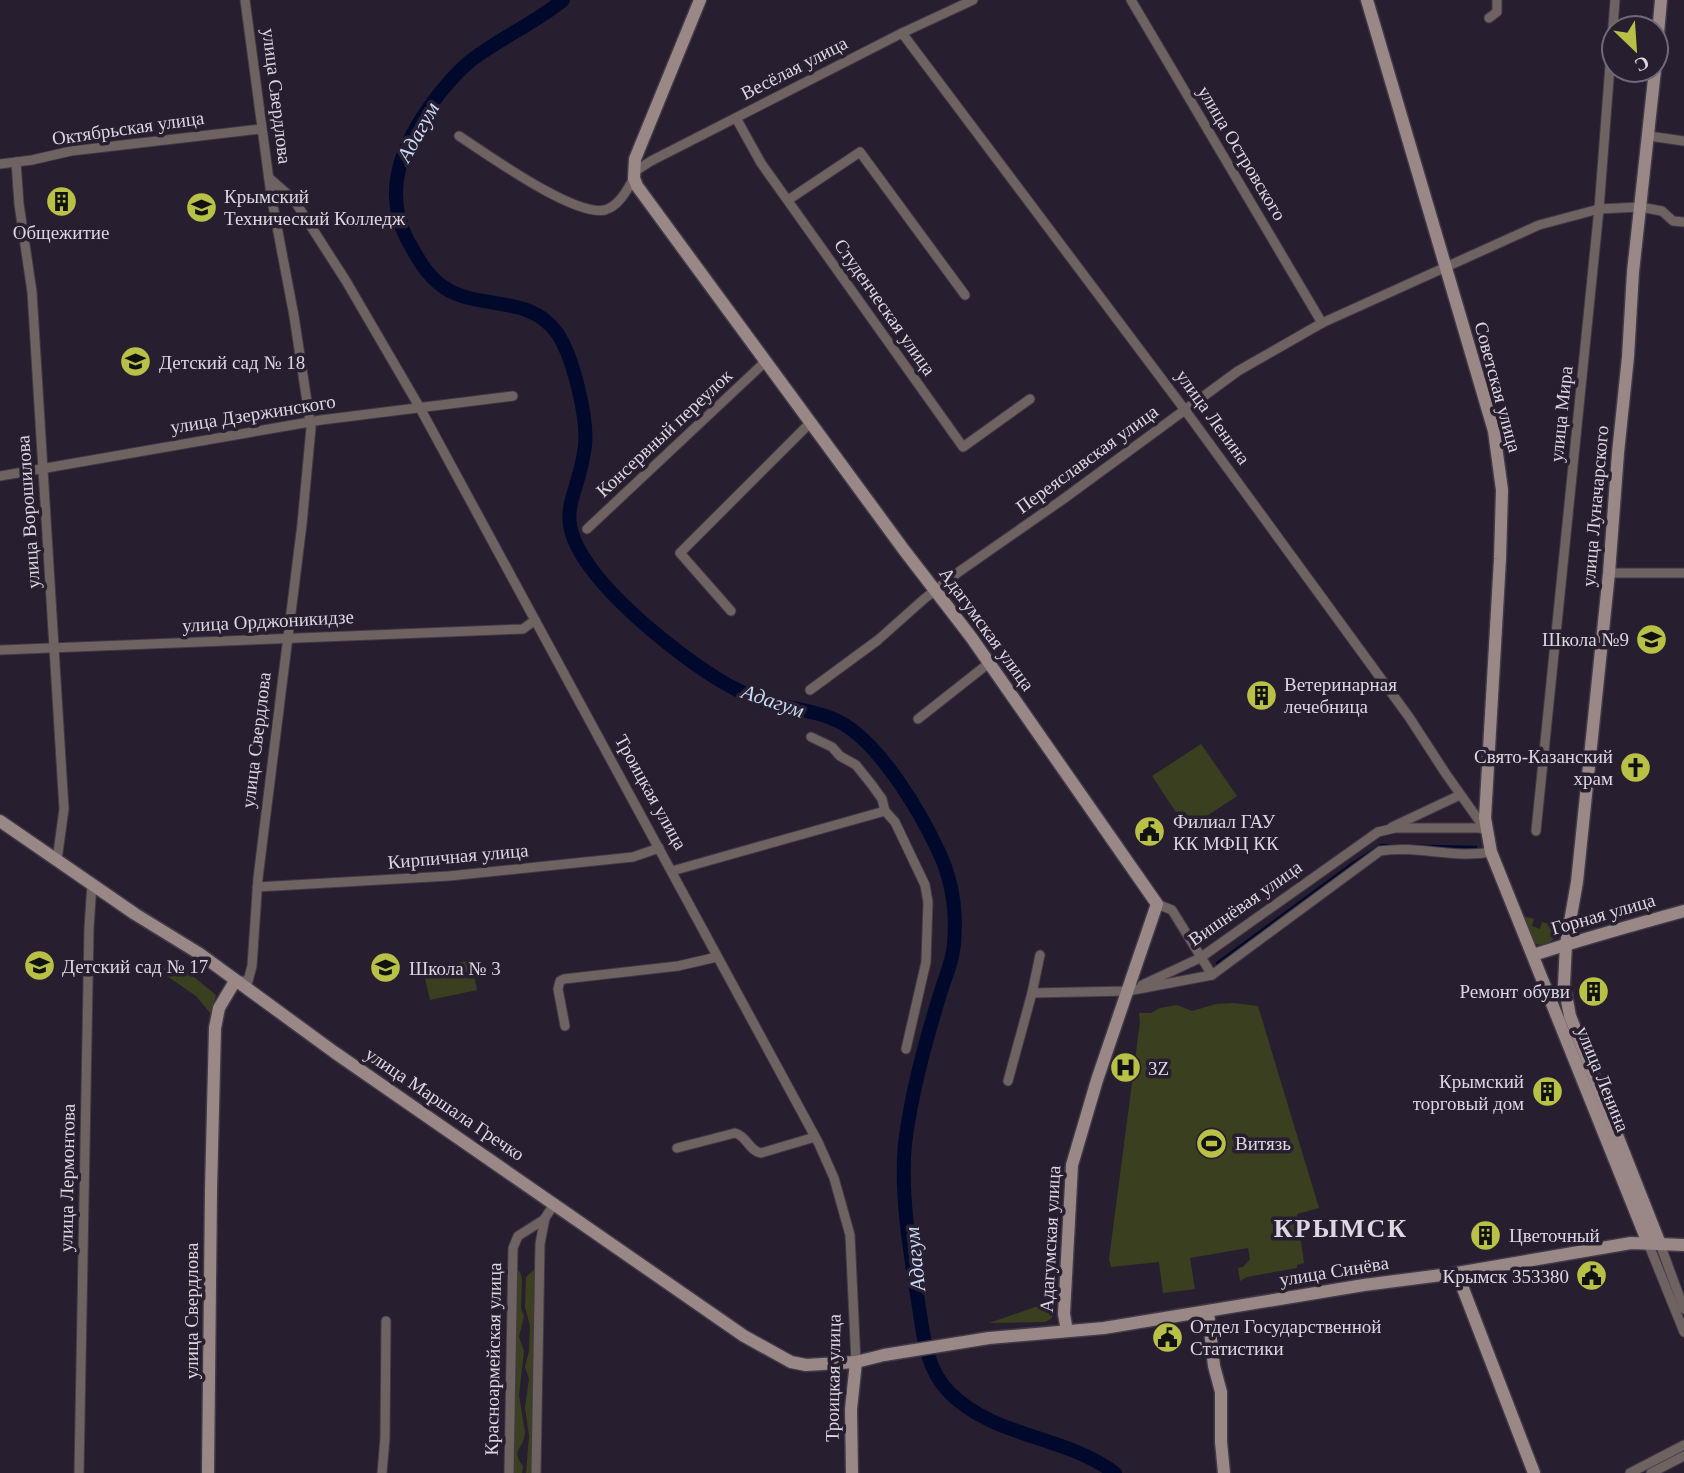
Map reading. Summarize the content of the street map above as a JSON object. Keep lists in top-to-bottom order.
{
  "streets": {
    "main road": [
      "улица Свердлова",
      "Советская улица",
      "улица Ленина",
      "улица Луначарского",
      "Адагумская улица",
      "Троицкая улица",
      "Горная улица",
      "улица Маршала Гречко",
      "улица Синёва"
    ],
    "street": [
      "Весёлая улица",
      "Октябрьская улица",
      "улица Островского",
      "Студенческая улица",
      "улица Дзержинского",
      "улица Мира",
      "Консервный переулок",
      "Переяславская улица",
      "улица Ворошилова",
      "улица Орджоникидзе",
      "Кирпичная улица",
      "Вишнёвая улица",
      "улица Лермонтова",
      "Красноармейская улица"
    ]
  },
  "crossings": [
    ["Весёлая улица", "Студенческая улица"],
    ["Весёлая улица", "улица Ленина"],
    ["Весёлая улица", "Адагумская улица"],
    ["улица Свердлова", "Октябрьская улица"],
    ["улица Свердлова", "улица Дзержинского"],
    ["улица Свердлова", "улица Орджоникидзе"],
    ["улица Свердлова", "Троицкая улица"],
    ["улица Свердлова", "Кирпичная улица"],
    ["улица Свердлова", "улица Маршала Гречко"],
    ["Октябрьская улица", "улица Ворошилова"],
    ["улица Островского", "Переяславская улица"],
    ["Советская улица", "улица Ленина"],
    ["Советская улица", "Переяславская улица"],
    ["Советская улица", "Вишнёвая улица"],
    ["улица Дзержинского", "улица Ворошилова"],
    ["улица Дзержинского", "Троицкая улица"],
    ["улица Мира", "Переяславская улица"],
    ["улица Ленина", "Переяславская улица"],
    ["улица Ленина", "улица Луначарского"],
    ["улица Ленина", "Вишнёвая улица"],
    ["улица Ленина", "Горная улица"],
    ["улица Ленина", "улица Синёва"],
    ["Консервный переулок", "Адагумская улица"],
    ["Переяславская улица", "улица Луначарского"],
    ["Переяславская улица", "Адагумская улица"],
    ["улица Луначарского", "Горная улица"],
    ["улица Ворошилова", "улица Орджоникидзе"],
    ["улица Ворошилова", "улица Маршала Гречко"],
    ["улица Орджоникидзе", "Троицкая улица"],
    ["Адагумская улица", "Вишнёвая улица"],
    ["Адагумская улица", "улица Синёва"],
    ["Троицкая улица", "Кирпичная улица"],
    ["Троицкая улица", "улица Маршала Гречко"],
    ["улица Маршала Гречко", "улица Лермонтова"],
    ["улица Маршала Гречко", "улица Синёва"],
    ["улица Маршала Гречко", "Красноармейская улица"]
  ],
  "districts": ["КРЫМСК"],
  "water": ["Адагум"],
  "places": {
    "building": [
      "Общежитие",
      "Ветеринарная лечебница",
      "Ремонт обуви",
      "Крымский торговый дом",
      "Цветочный"
    ],
    "school or university": [
      "Крымский Технический Колледж",
      "Детский сад № 18",
      "Школа №9",
      "Детский сад № 17",
      "Школа № 3"
    ],
    "church": ["Свято-Казанский храм"],
    "public building": ["Филиал ГАУ КК МФЦ КК", "Крымск 353380", "Отдел Государственной Статистики"],
    "hospital": ["3Z"],
    "sports": ["Витязь"]
  },
  "north": "bottom right"
}
